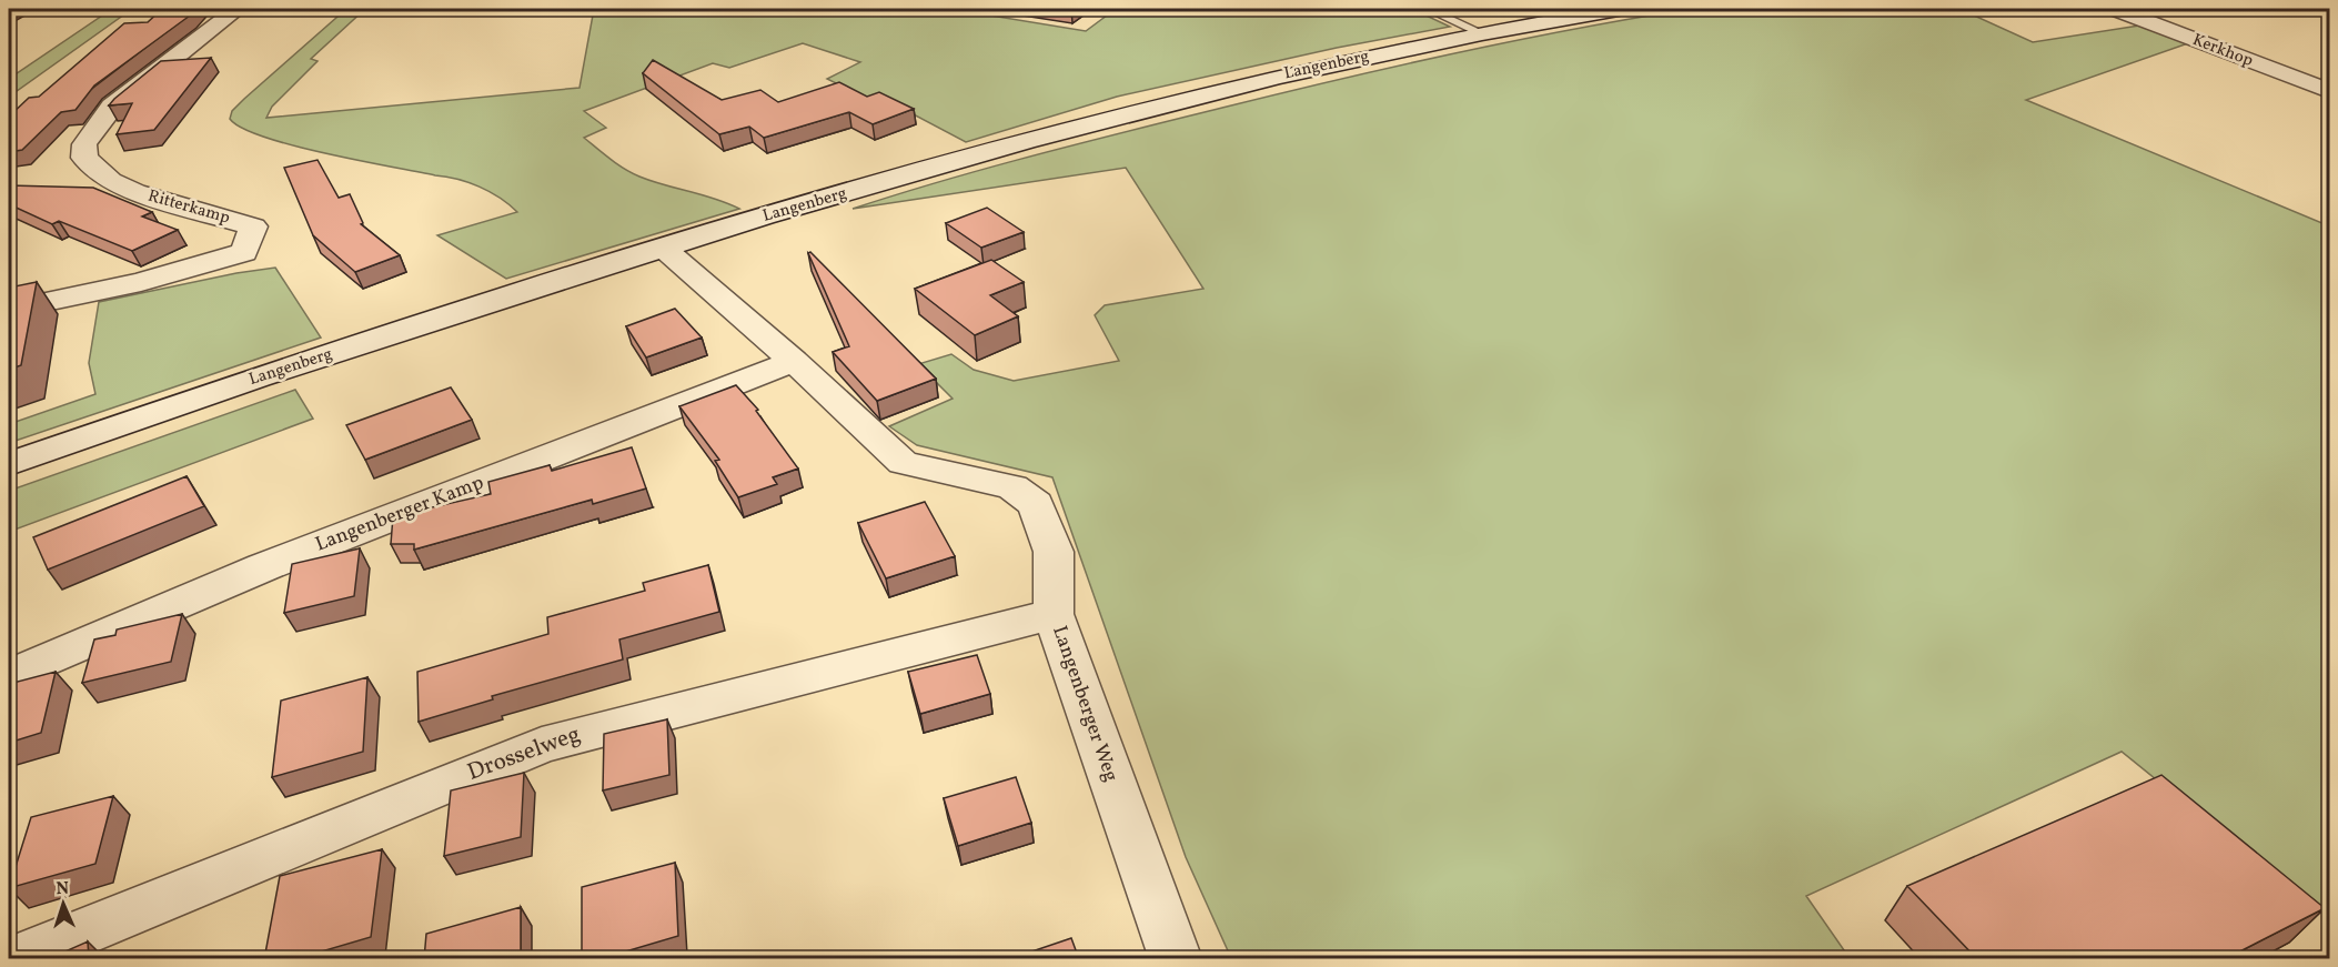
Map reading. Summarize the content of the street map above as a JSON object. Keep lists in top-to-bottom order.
{
  "streets": {
    "street": [
      "Kerkhop",
      "Langenberg",
      "Ritterkamp",
      "Langenberger Kamp",
      "Langenberger Weg",
      "Drosselweg"
    ]
  },
  "crossings": [
    ["Langenberg", "Langenberger Weg"],
    ["Langenberger Kamp", "Langenberger Weg"],
    ["Langenberger Weg", "Drosselweg"]
  ],
  "north": "top"
}
